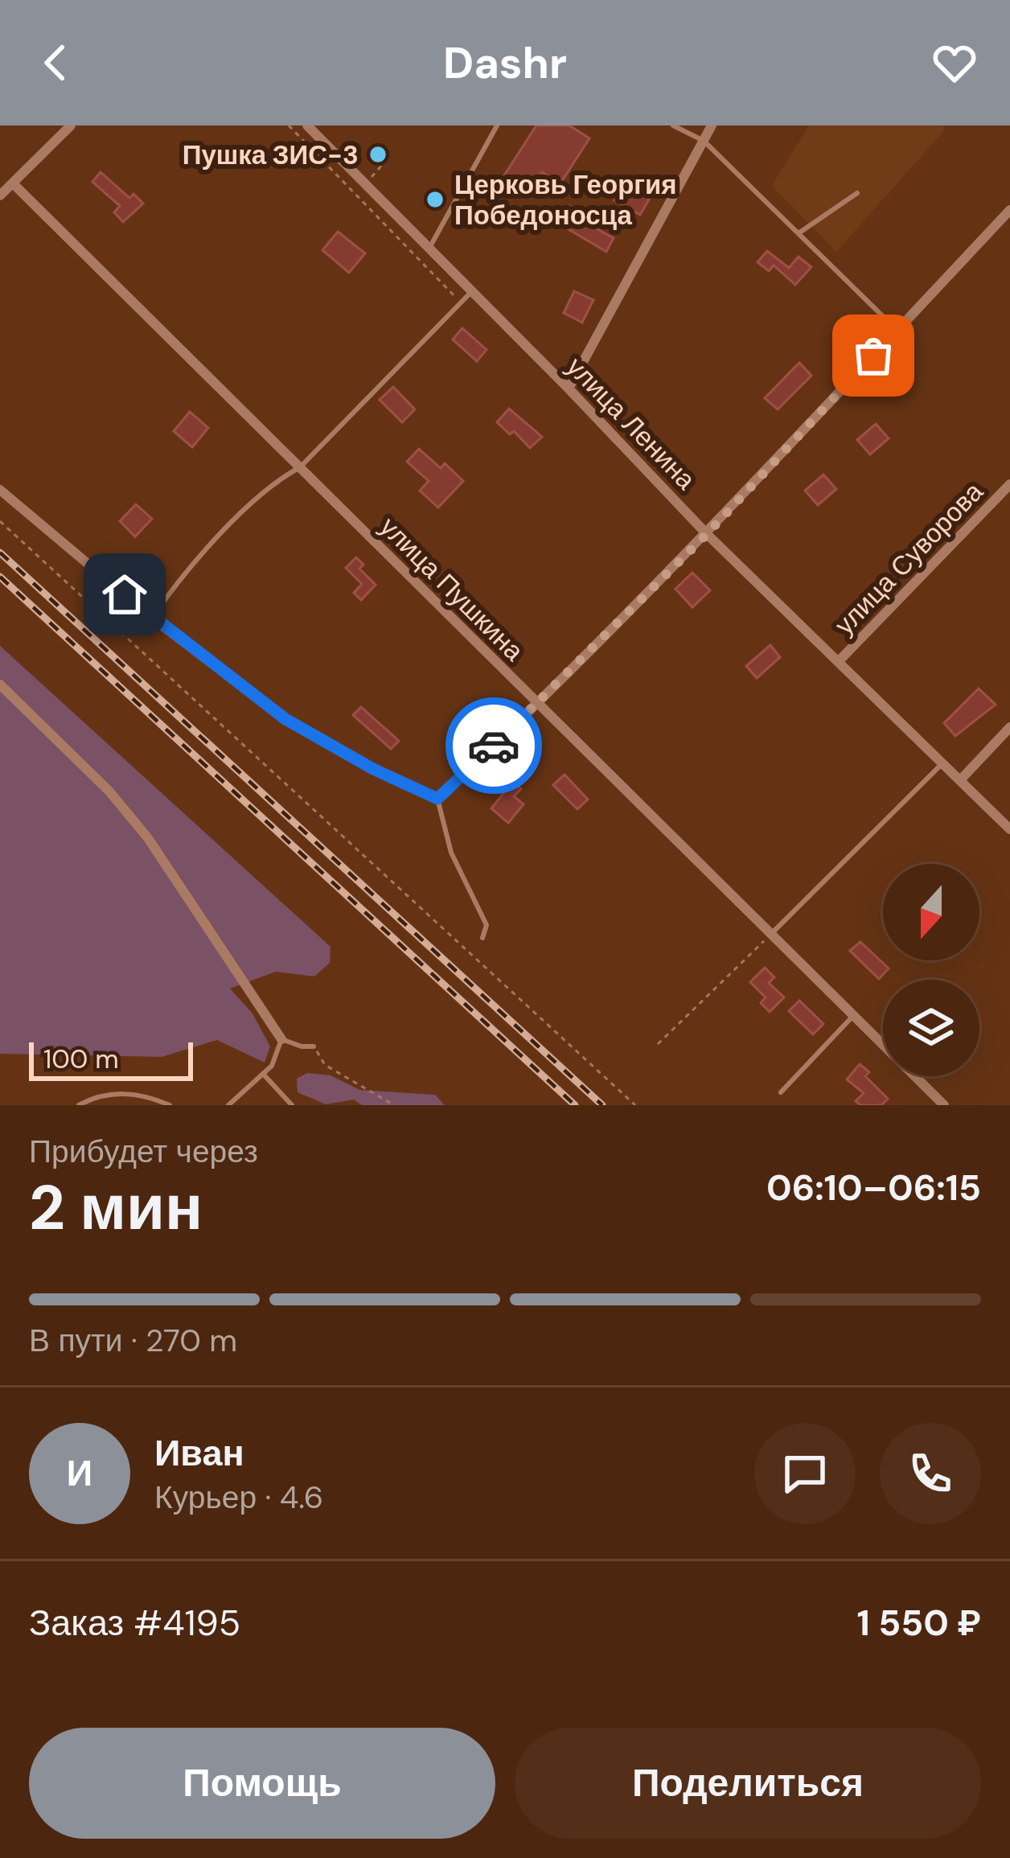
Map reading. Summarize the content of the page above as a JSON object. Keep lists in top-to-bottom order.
{
  "streets": {
    "street": ["улица Ленина", "улица Суворова", "улица Пушкина"]
  },
  "crossings": [
    ["улица Ленина", "улица Суворова"]
  ],
  "places": ["Пушка ЗИС-3", "Церковь Георгия Победоносца"],
  "scale_bar": "100 m",
  "north": "bottom",
  "page": {
    "header": "Dashr",
    "scale": "100 m",
    "heading": ["2 мин", "Прибудет через", "06:10–06:15"],
    "panel": [
      "Иван",
      "Курьер · 4.6",
      "Заказ #4195",
      "1 550 ₽"
    ],
    "bar": "В пути · 270 m",
    "round": "И",
    "buttons": ["Помощь", "Поделиться"]
  }
}
